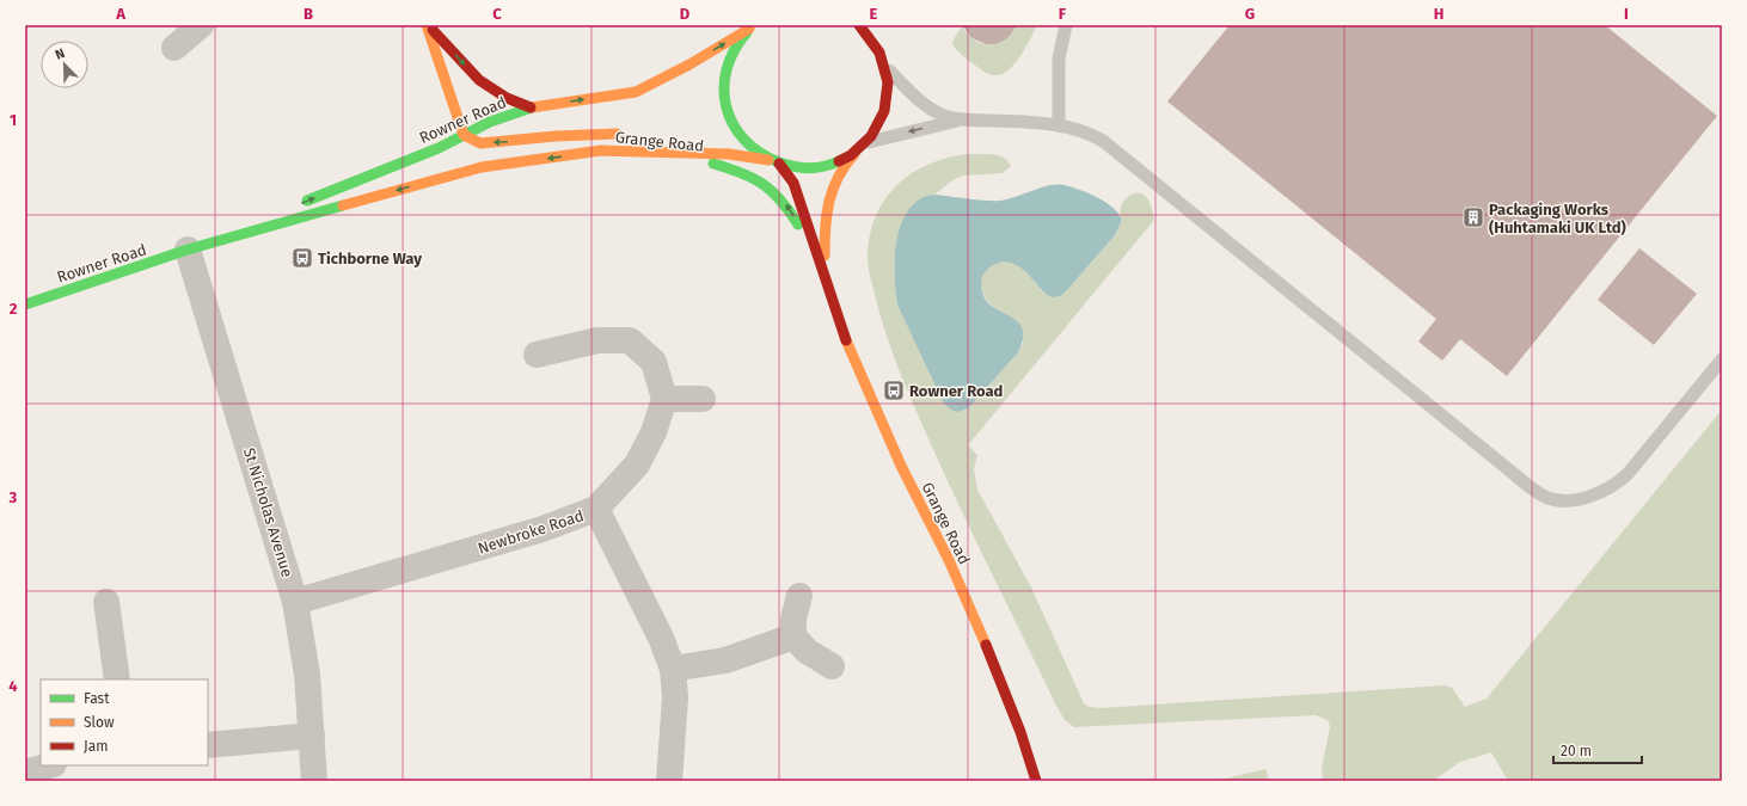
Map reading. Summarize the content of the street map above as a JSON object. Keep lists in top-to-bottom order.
{
  "streets": {
    "main road": ["Rowner Road", "Grange Road"],
    "street": ["St Nicholas Avenue", "Newbroke Road"]
  },
  "crossings": [
    ["Rowner Road", "Grange Road"],
    ["Rowner Road", "St Nicholas Avenue"],
    ["St Nicholas Avenue", "Newbroke Road"]
  ],
  "places": {
    "building": ["Packaging Works (Huhtamaki UK Ltd)"],
    "bus stop": ["Tichborne Way", "Rowner Road"]
  },
  "legend": ["Fast", "Slow", "Jam"],
  "scale_bar": "20 m",
  "north": "top left",
  "grid": {
    "columns": [
      "A",
      "B",
      "C",
      "D",
      "E",
      "F",
      "G",
      "H",
      "I"
    ],
    "rows": [
      "1",
      "2",
      "3",
      "4"
    ]
  }
}
